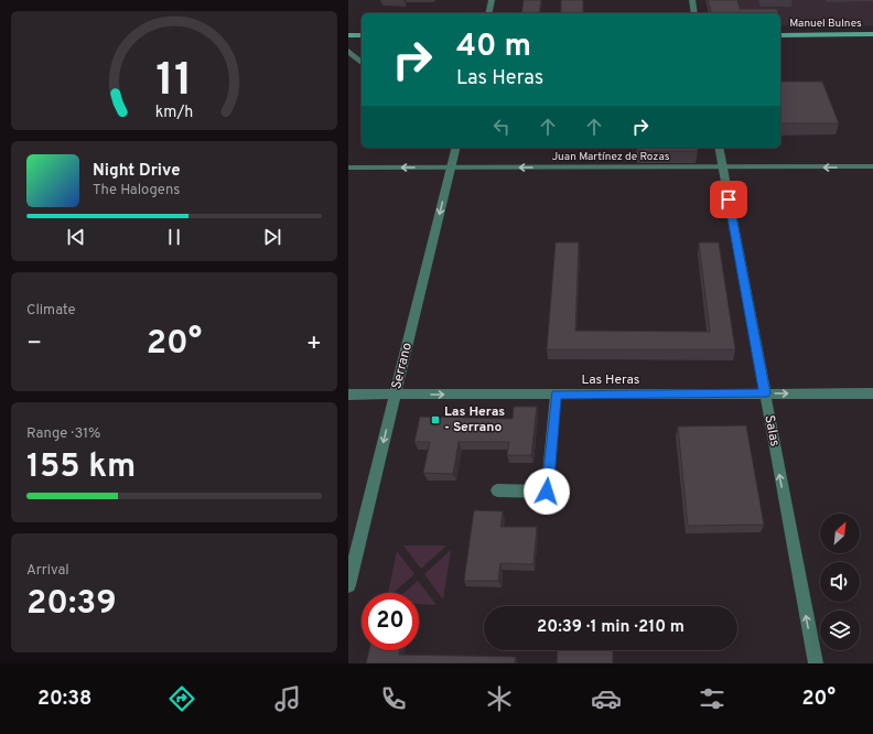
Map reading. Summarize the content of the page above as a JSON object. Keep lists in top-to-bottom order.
{
  "streets": {
    "main road": ["Manuel Bulnes"],
    "street": [
      "Juan Martínez de Rozas",
      "Serrano",
      "Las Heras",
      "Salas"
    ]
  },
  "crossings": [
    ["Juan Martínez de Rozas", "Serrano"],
    ["Juan Martínez de Rozas", "Salas"],
    ["Serrano", "Las Heras"],
    ["Las Heras", "Salas"]
  ],
  "one_way": [
    "Juan Martínez de Rozas",
    "Serrano",
    "Las Heras",
    "Salas"
  ],
  "places": {
    "transit": ["Las Heras - Serrano"]
  },
  "north": "top right",
  "page": {
    "turn": ["40 m", "Las Heras"],
    "song": ["Night Drive", "The Halogens"],
    "tile": [
      "Climate",
      ["Range · 31%", "155 km"],
      ["Arrival", "20:39"]
    ],
    "heat": ["−", "20°", "+"],
    "limit": "20",
    "trip": "20:39 · 1 min · 210 m",
    "tabs": ["20:38", "20°"],
    "gauge": ["11", "km/h"]
  }
}
